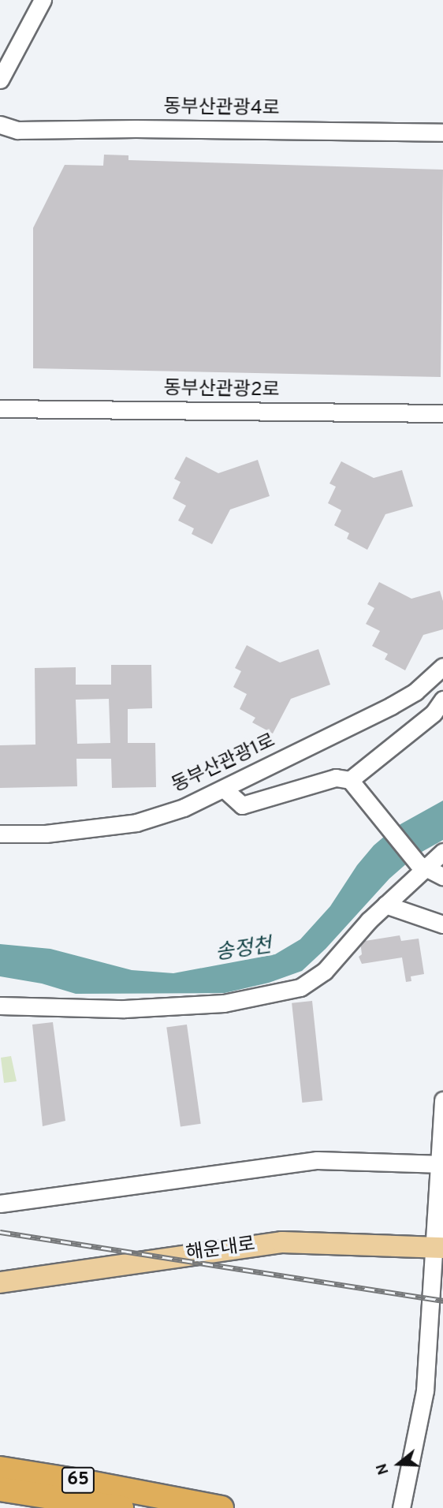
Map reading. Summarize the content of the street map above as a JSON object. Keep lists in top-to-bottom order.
{
  "streets": {
    "highway": ["65"],
    "main road": ["해운대로"],
    "street": ["동부산관광4로", "동부산관광2로", "동부산관광1로"]
  },
  "water": ["송정천"],
  "north": "left"
}
